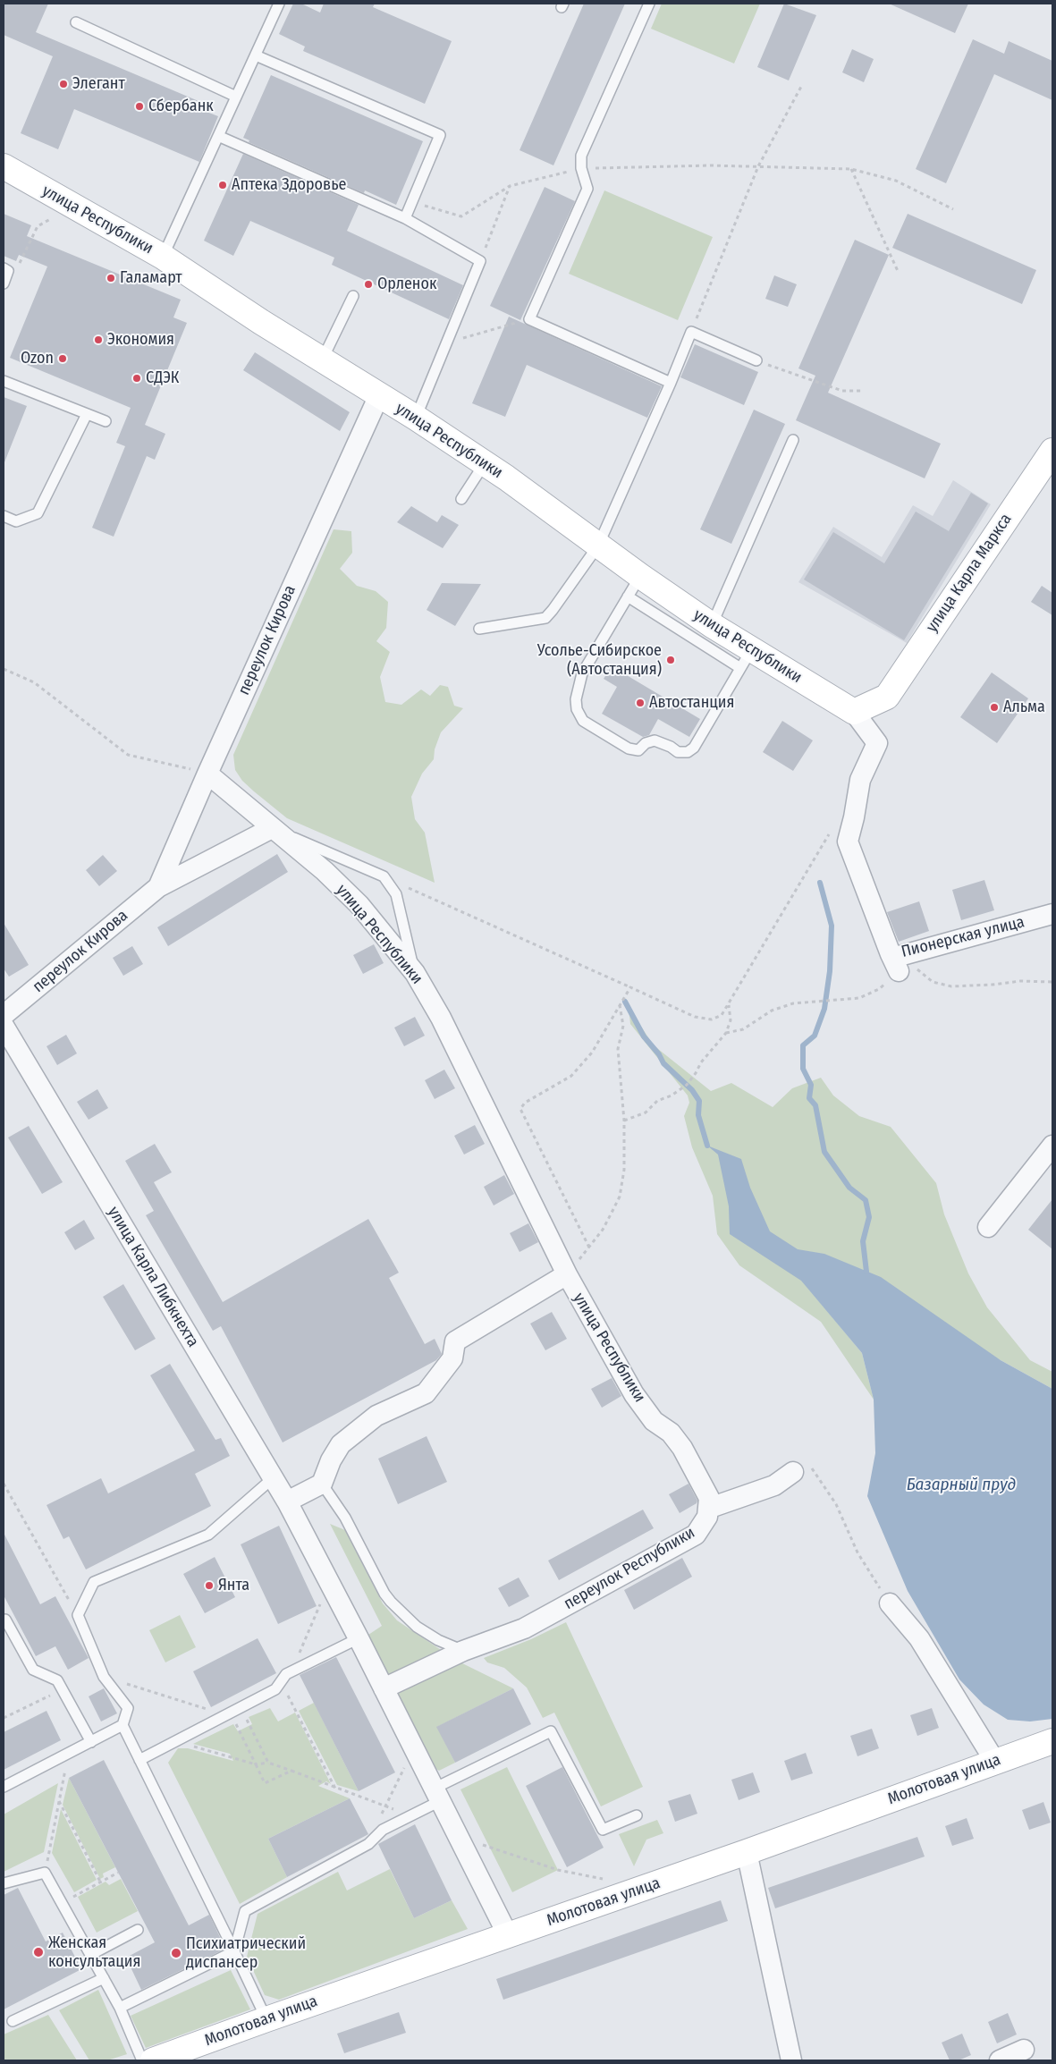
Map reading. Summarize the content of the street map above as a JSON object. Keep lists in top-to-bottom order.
{
  "streets": {
    "street": [
      "улица Республики",
      "улица Карла Маркса",
      "переулок Кирова",
      "Пионерская улица",
      "улица Карла Либкнехта",
      "переулок Республики",
      "Молотовая улица"
    ]
  },
  "crossings": [
    ["улица Республики", "улица Карла Маркса"],
    ["улица Республики", "переулок Кирова"],
    ["улица Республики", "переулок Республики"],
    ["улица Карла Либкнехта", "переулок Республики"],
    ["улица Карла Либкнехта", "Молотовая улица"]
  ],
  "water": ["Базарный пруд"],
  "places": [
    "Элегант",
    "Сбербанк",
    "Аптека Здоровье",
    "Галамарт",
    "Орленок",
    "Экономия",
    "Ozon",
    "СДЭК",
    "Усолье-Сибирское (Автостанция)",
    "Автостанция",
    "Альма",
    "Янта",
    "Женская консультация",
    "Психиатрический диспансер"
  ]
}
